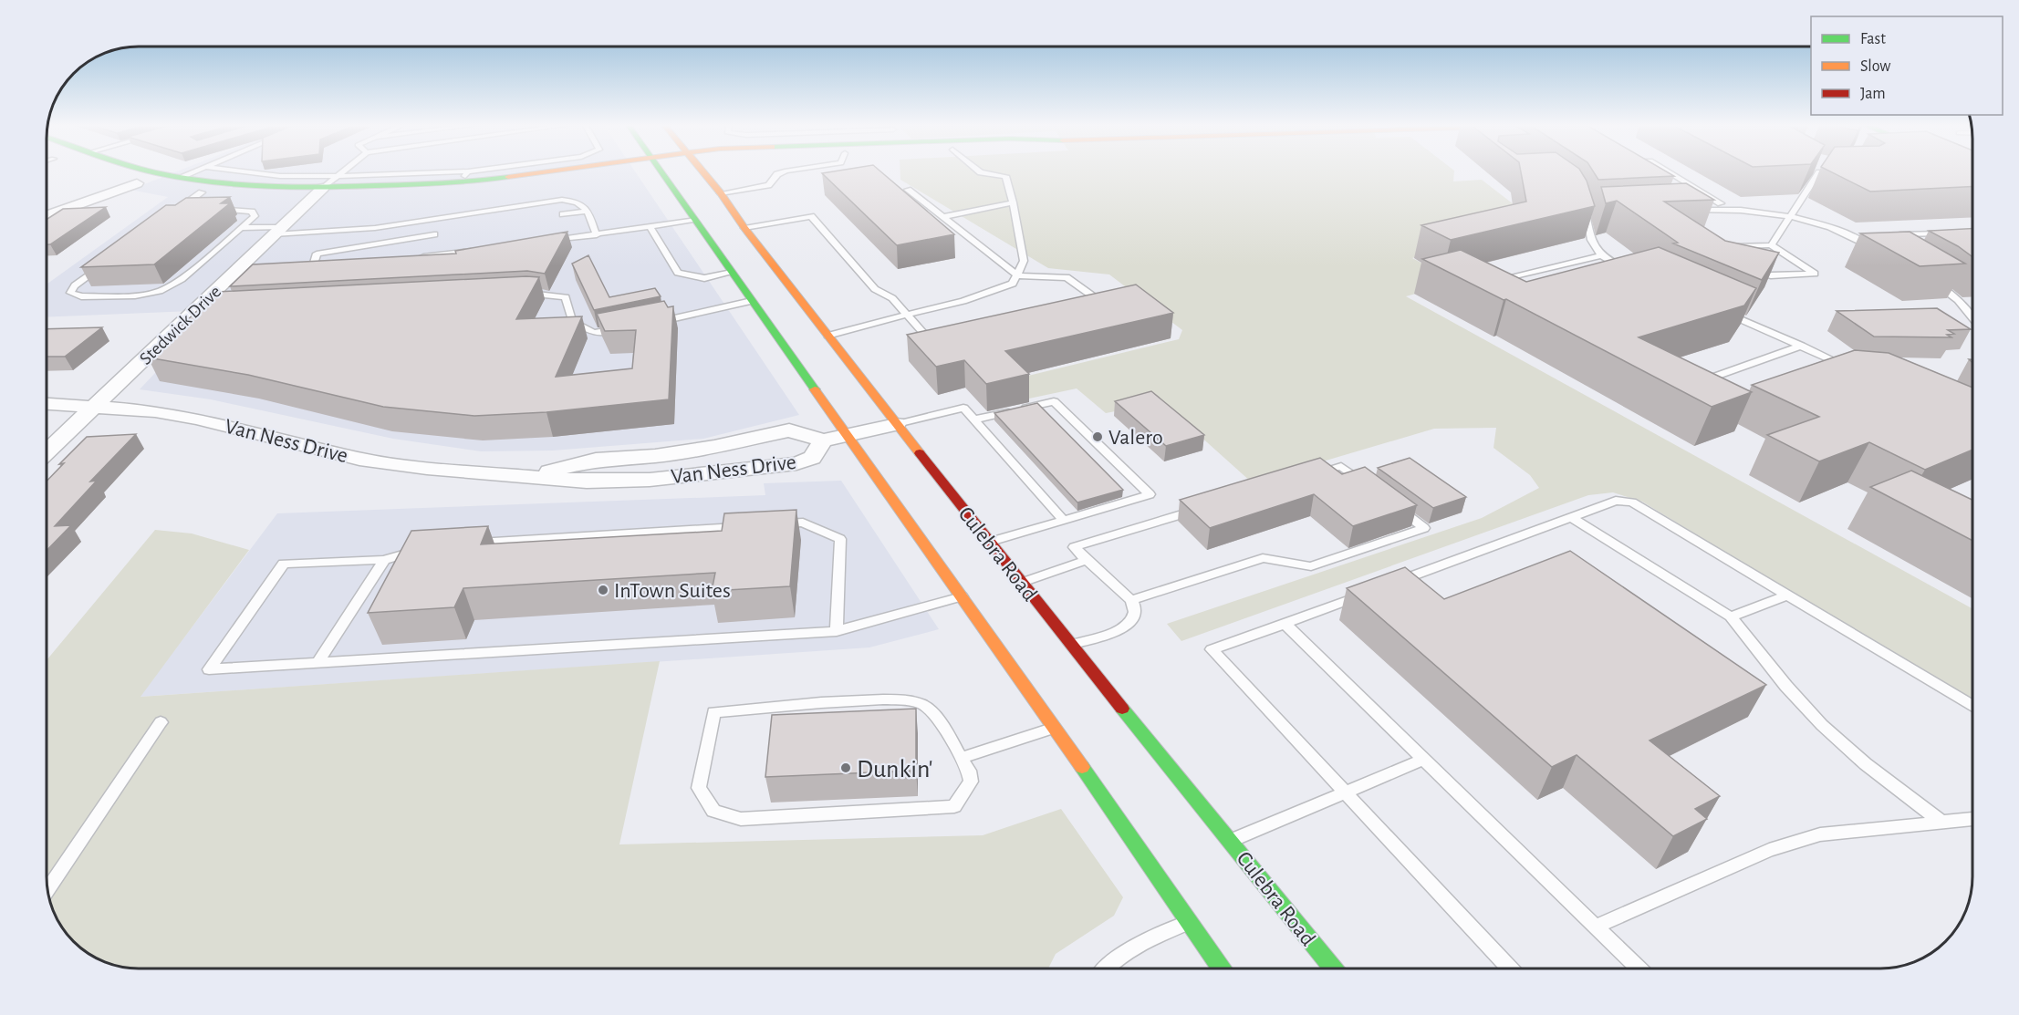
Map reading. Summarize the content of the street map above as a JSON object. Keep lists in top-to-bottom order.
{
  "streets": {
    "street": ["Stedwick Drive", "Van Ness Drive", "Culebra Road"]
  },
  "crossings": [
    ["Stedwick Drive", "Van Ness Drive"],
    ["Van Ness Drive", "Culebra Road"]
  ],
  "places": ["Valero", "InTown Suites", "Dunkin'"],
  "legend": ["Fast", "Slow", "Jam"]
}
